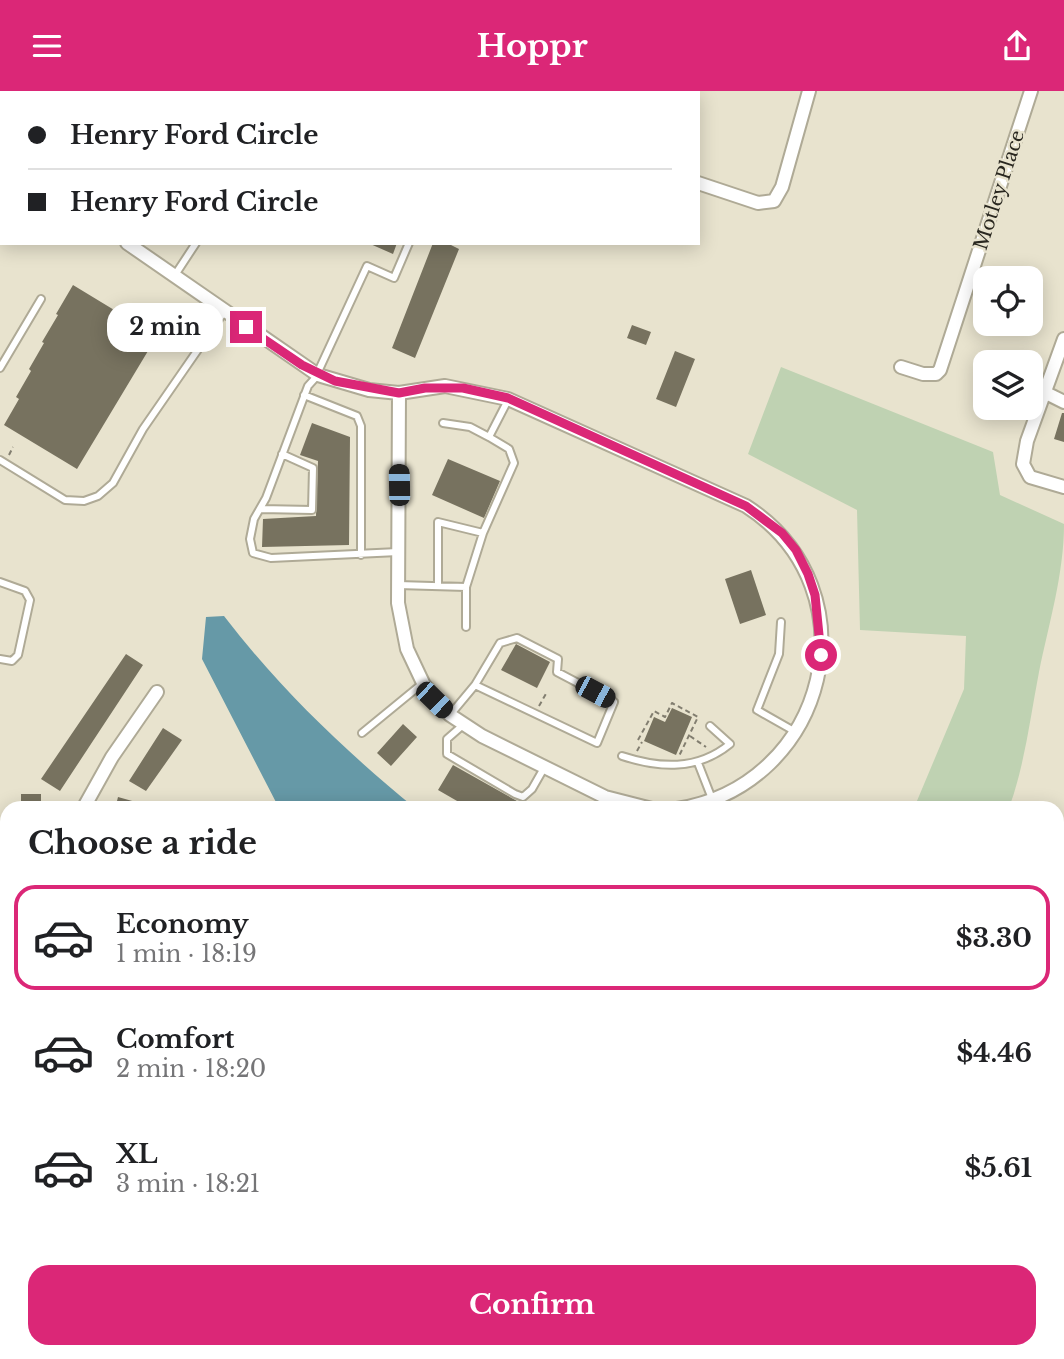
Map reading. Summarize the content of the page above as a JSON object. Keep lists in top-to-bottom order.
{
  "streets": {
    "street": ["Motley Place"]
  },
  "page": {
    "header": "Hoppr",
    "banner": ["Henry Ford Circle", "Henry Ford Circle"],
    "bubble": "2 min",
    "heading": "Choose a ride",
    "list": [
      {
        "name": "Economy",
        "note": "1 min · 18:19",
        "value": "$3.30"
      },
      {
        "name": "Comfort",
        "note": "2 min · 18:20",
        "value": "$4.46"
      },
      {
        "name": "XL",
        "note": "3 min · 18:21",
        "value": "$5.61"
      }
    ],
    "buttons": "Confirm"
  }
}
